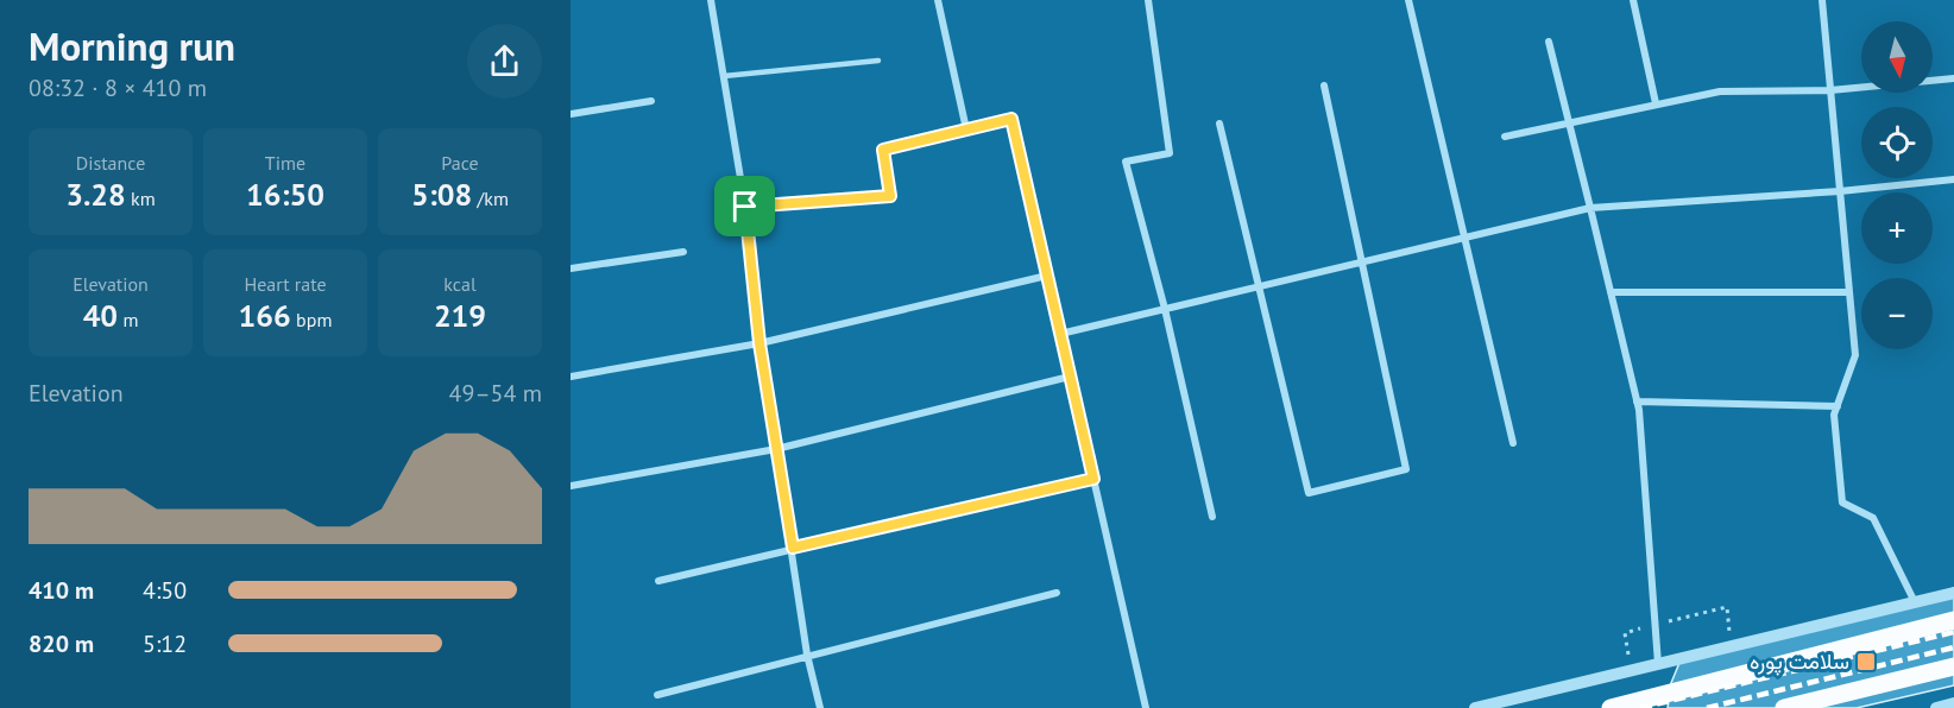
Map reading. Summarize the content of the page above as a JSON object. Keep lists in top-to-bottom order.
{
  "places": {
    "transit": ["سلامت پورہ"]
  },
  "north": "bottom",
  "page": {
    "heading": ["Morning run", "08:32 · 8 × 410 m"],
    "map_buttons": ["+", "−"],
    "stats": [
      ["Distance", "3.28 km"],
      ["Time", "16:50"],
      ["Pace", "5:08 /km"],
      ["Elevation", "40 m"],
      ["Heart rate", "166 bpm"],
      ["kcal", "219"]
    ],
    "chart": ["Elevation", "49–54 m"],
    "list": [
      {
        "name": "410 m",
        "note": "4:50"
      },
      {
        "name": "820 m",
        "note": "5:12"
      }
    ]
  }
}
